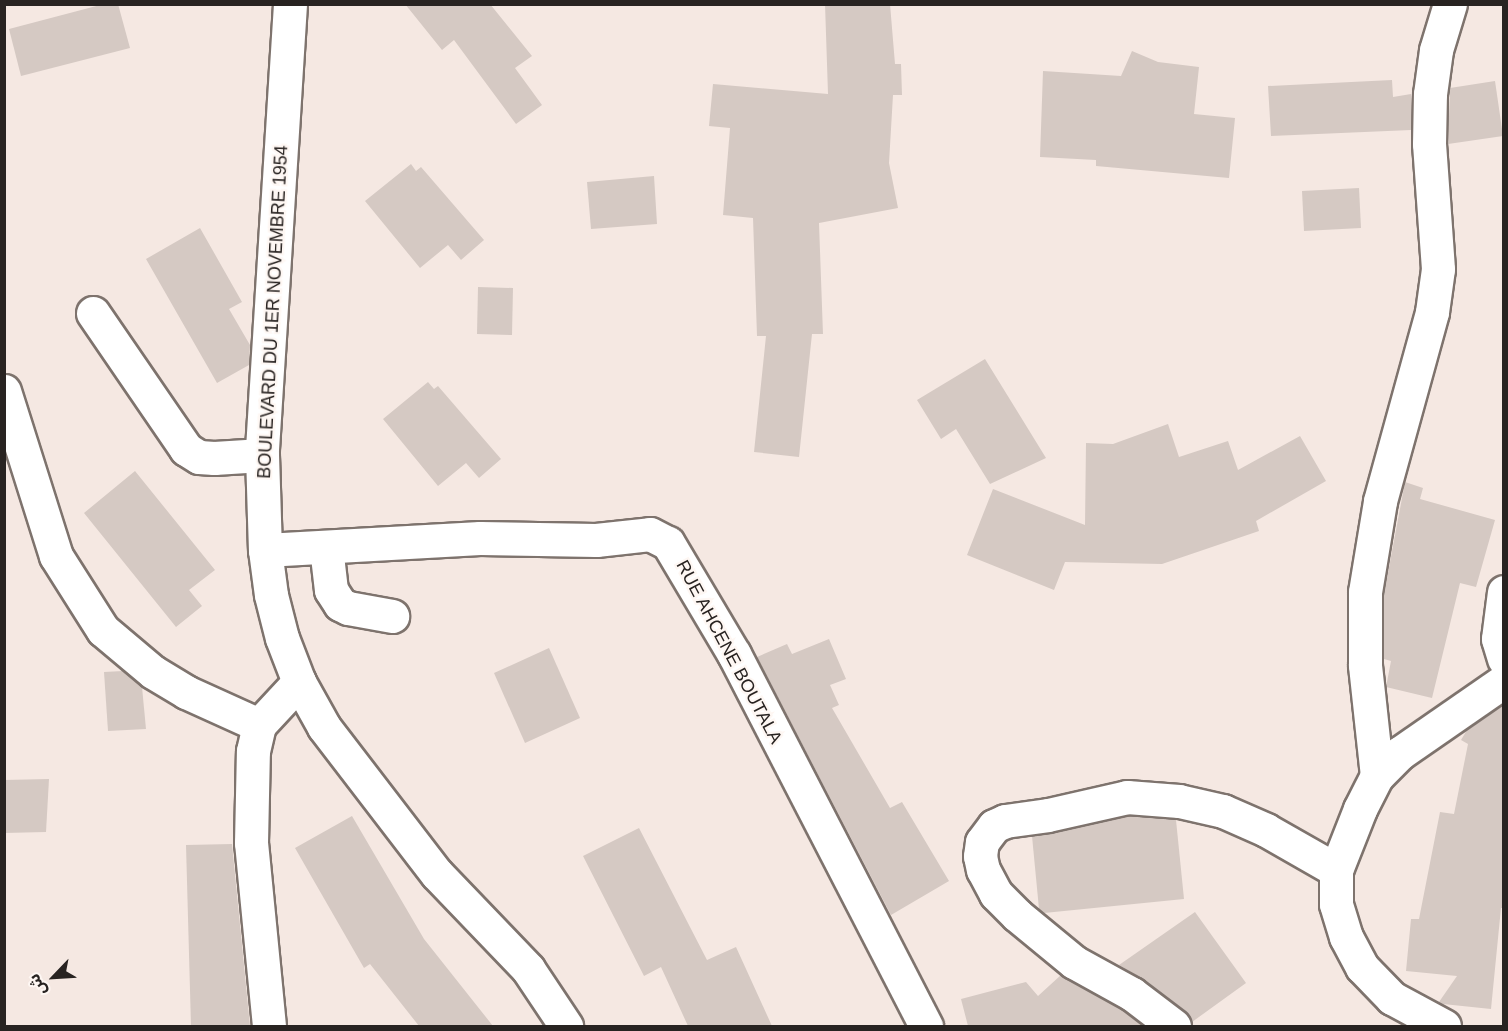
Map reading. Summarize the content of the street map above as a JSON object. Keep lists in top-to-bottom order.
{
  "streets": {
    "street": ["BOULEVARD DU 1ER NOVEMBRE 1954", "RUE AHCENE BOUTALA"]
  },
  "crossings": [
    ["BOULEVARD DU 1ER NOVEMBRE 1954", "RUE AHCENE BOUTALA"]
  ],
  "north": "bottom left"
}
